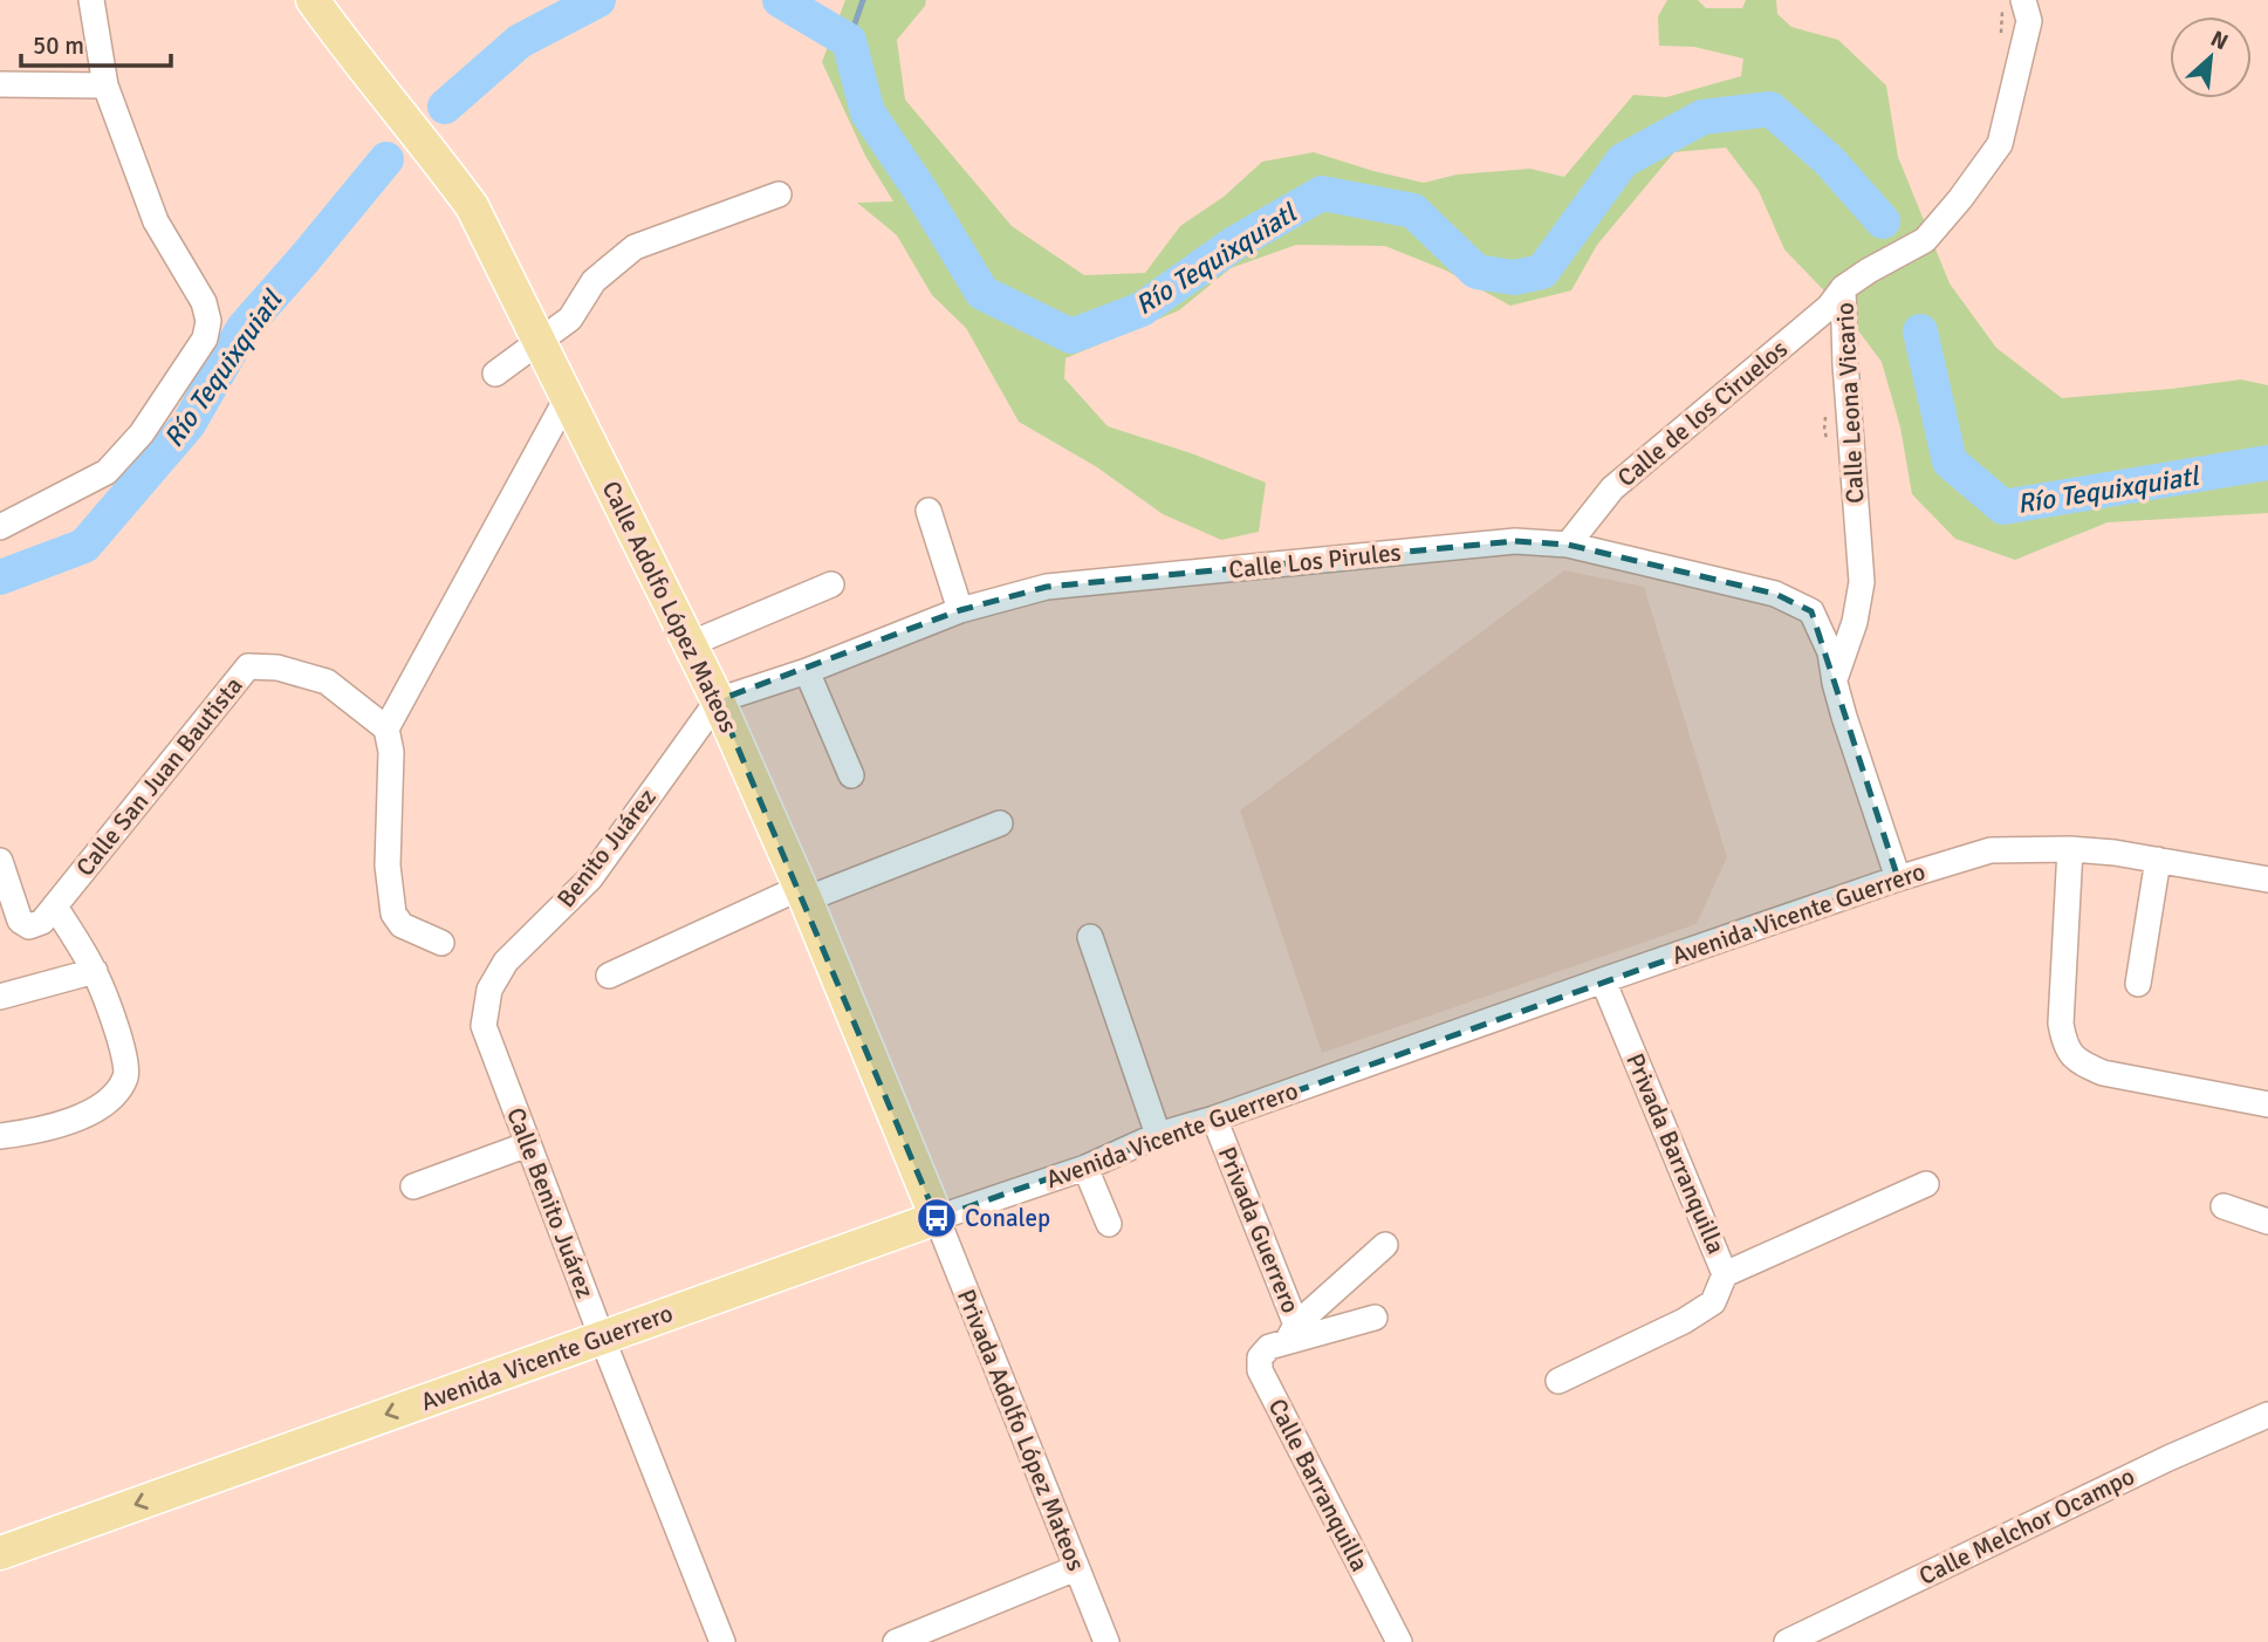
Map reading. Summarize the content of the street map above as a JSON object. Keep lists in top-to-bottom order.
{
  "streets": {
    "main road": ["Calle Adolfo López Mateos", "Avenida Vicente Guerrero"],
    "street": [
      "Calle Leona Vicario",
      "Calle de los Ciruelos",
      "Calle Los Pirules",
      "Calle San Juan Bautista",
      "Benito Juárez",
      "Privada Barranquilla",
      "Calle Benito Juárez",
      "Privada Guerrero",
      "Privada Adolfo López Mateos",
      "Calle Barranquilla",
      "Calle Melchor Ocampo"
    ]
  },
  "crossings": [
    ["Calle Leona Vicario", "Calle de los Ciruelos"],
    ["Calle Leona Vicario", "Calle Los Pirules"],
    ["Calle de los Ciruelos", "Calle Los Pirules"],
    ["Calle Los Pirules", "Calle Adolfo López Mateos"],
    ["Calle Los Pirules", "Benito Juárez"],
    ["Calle Los Pirules", "Avenida Vicente Guerrero"],
    ["Calle Adolfo López Mateos", "Benito Juárez"],
    ["Calle Adolfo López Mateos", "Avenida Vicente Guerrero"],
    ["Calle Adolfo López Mateos", "Privada Adolfo López Mateos"],
    ["Benito Juárez", "Calle Benito Juárez"],
    ["Avenida Vicente Guerrero", "Privada Barranquilla"],
    ["Avenida Vicente Guerrero", "Calle Benito Juárez"],
    ["Avenida Vicente Guerrero", "Privada Guerrero"],
    ["Avenida Vicente Guerrero", "Privada Adolfo López Mateos"],
    ["Privada Guerrero", "Calle Barranquilla"]
  ],
  "water": ["Río Tequixquiatl"],
  "places": {
    "bus stop": ["Conalep"]
  },
  "scale_bar": "50 m",
  "north": "top right"
}
